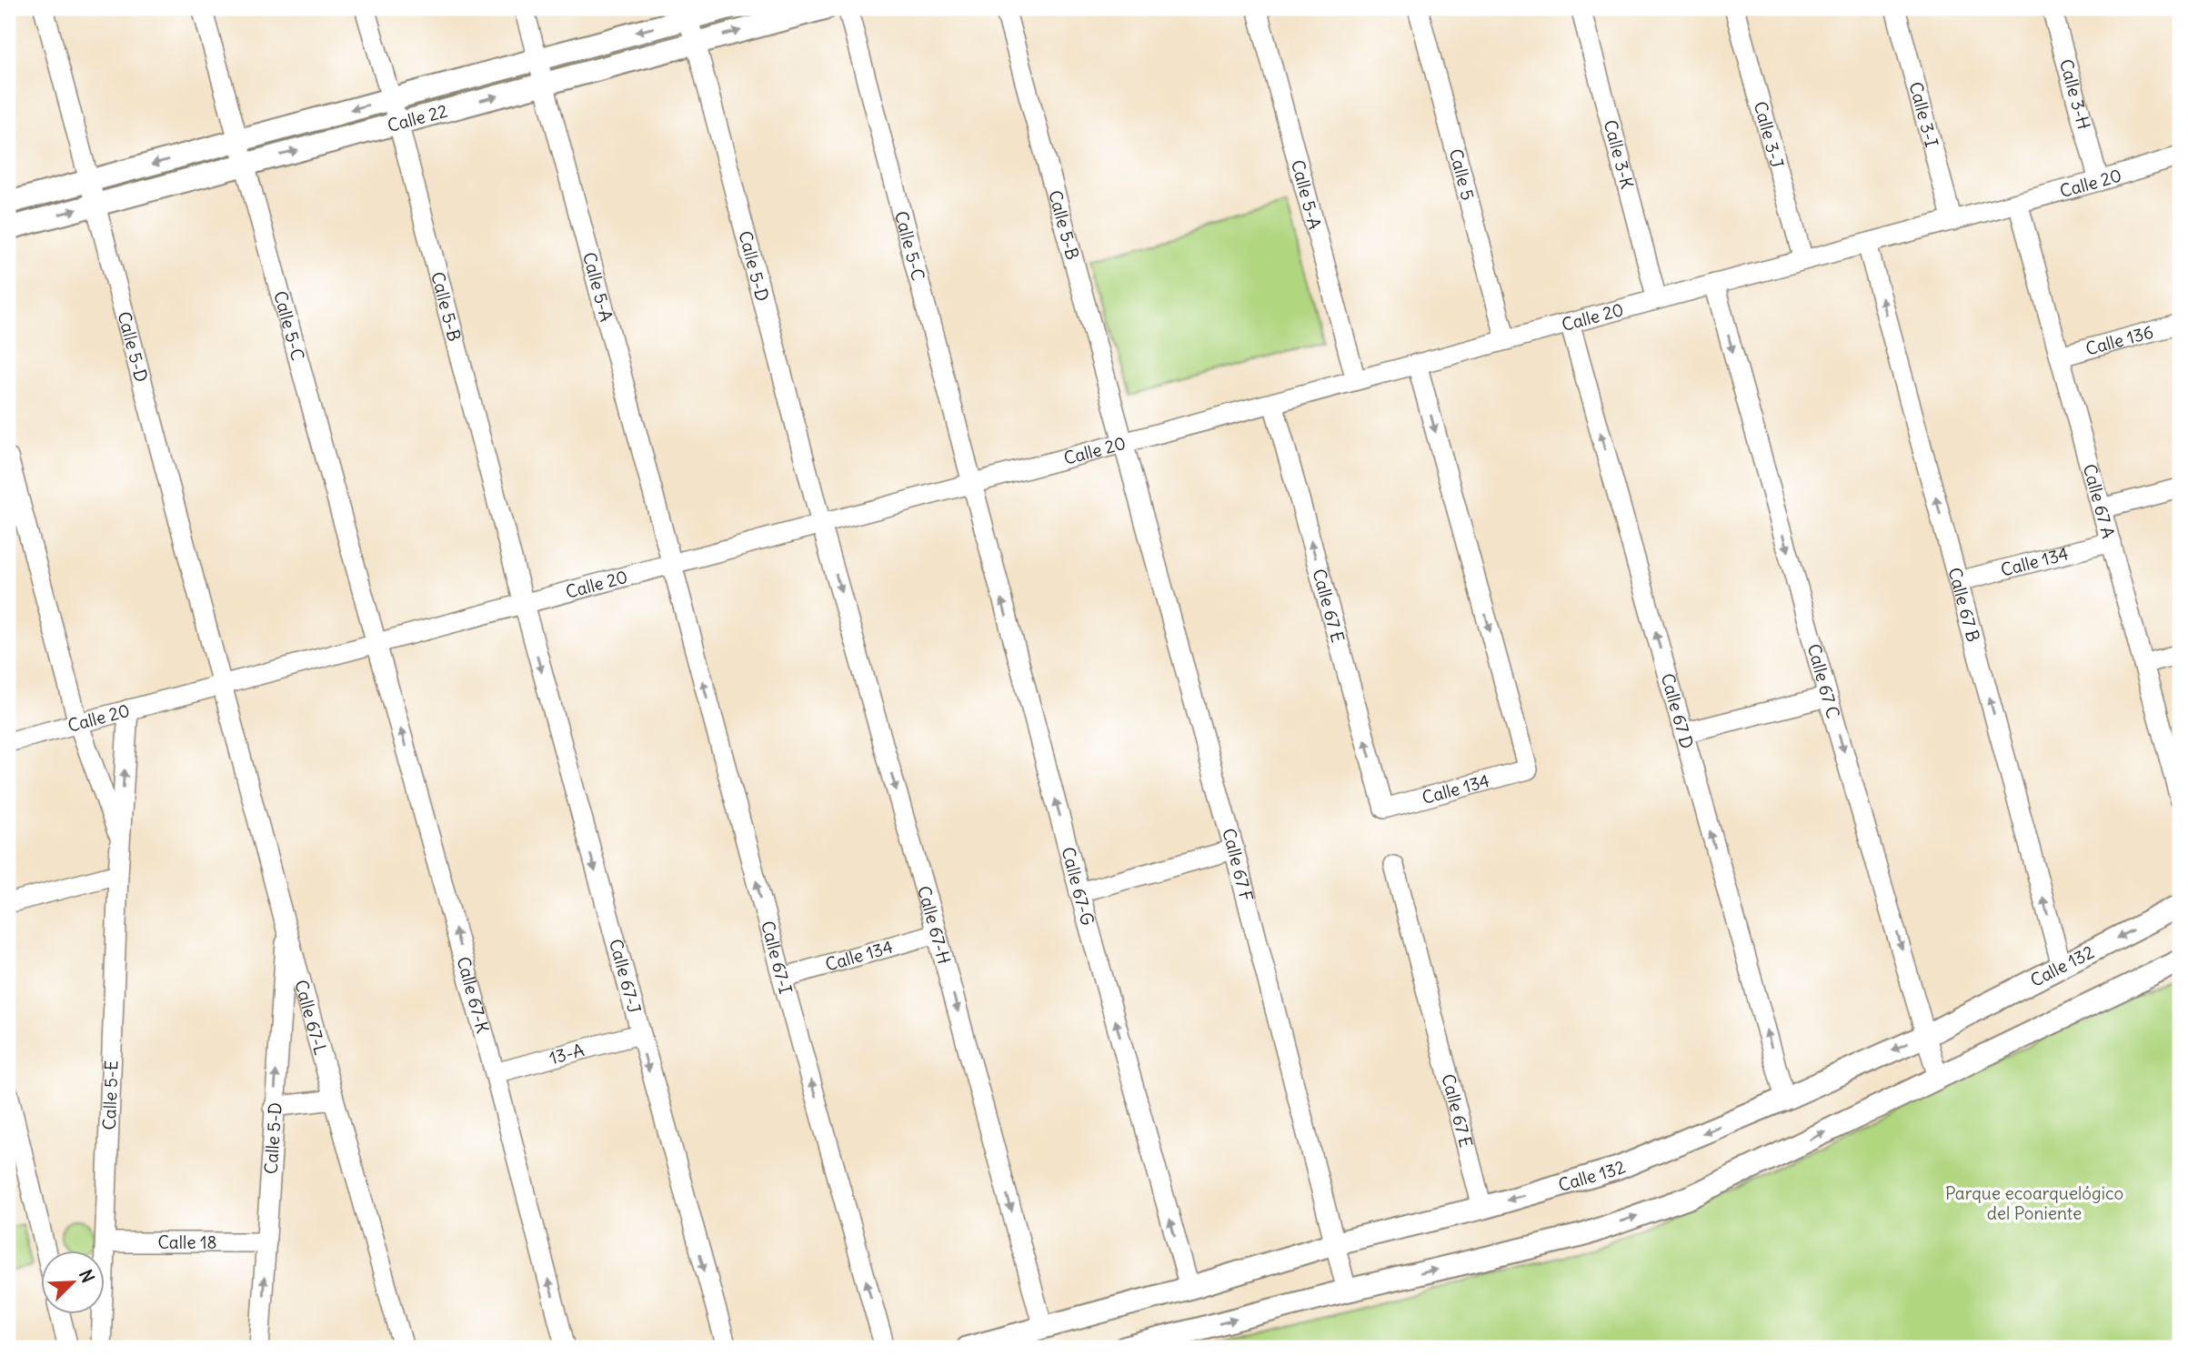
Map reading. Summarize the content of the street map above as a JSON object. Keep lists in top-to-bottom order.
{
  "streets": {
    "street": [
      "Calle 3-H",
      "Calle 3-I",
      "Calle 22",
      "Calle 3-J",
      "Calle 3-K",
      "Calle 5",
      "Calle 20",
      "Calle 5-A",
      "Calle 5-B",
      "Calle 5-C",
      "Calle 5-D",
      "Calle 136",
      "Calle 67 A",
      "Calle 134",
      "Calle 67 B",
      "Calle 67 E",
      "Calle 67 C",
      "Calle 67 D",
      "Calle 67 F",
      "Calle 67-G",
      "Calle 67-H",
      "Calle 67-I",
      "Calle 132",
      "Calle 67-J",
      "Calle 67-K",
      "Calle 67-L",
      "13-A",
      "Calle 5-E",
      "Calle 18"
    ]
  },
  "crossings": [
    ["Calle 3-H", "Calle 20"],
    ["Calle 3-I", "Calle 20"],
    ["Calle 22", "Calle 5-A"],
    ["Calle 22", "Calle 5-B"],
    ["Calle 22", "Calle 5-C"],
    ["Calle 22", "Calle 5-D"],
    ["Calle 3-J", "Calle 20"],
    ["Calle 3-K", "Calle 20"],
    ["Calle 5", "Calle 20"],
    ["Calle 20", "Calle 5-A"],
    ["Calle 20", "Calle 5-B"],
    ["Calle 20", "Calle 5-C"],
    ["Calle 20", "Calle 5-D"],
    ["Calle 20", "Calle 67 A"],
    ["Calle 20", "Calle 134"],
    ["Calle 20", "Calle 67 B"],
    ["Calle 20", "Calle 67 E"],
    ["Calle 20", "Calle 67 C"],
    ["Calle 20", "Calle 67 D"],
    ["Calle 20", "Calle 67 F"],
    ["Calle 20", "Calle 67-G"],
    ["Calle 20", "Calle 67-H"],
    ["Calle 20", "Calle 67-I"],
    ["Calle 20", "Calle 67-J"],
    ["Calle 20", "Calle 67-K"],
    ["Calle 20", "Calle 67-L"],
    ["Calle 20", "Calle 5-E"],
    ["Calle 5-A", "Calle 67-I"],
    ["Calle 5-B", "Calle 67 F"],
    ["Calle 5-B", "Calle 67-J"],
    ["Calle 5-C", "Calle 67-G"],
    ["Calle 5-C", "Calle 67-K"],
    ["Calle 5-D", "Calle 67-H"],
    ["Calle 5-D", "Calle 67-L"],
    ["Calle 5-D", "Calle 18"],
    ["Calle 136", "Calle 67 A"],
    ["Calle 67 A", "Calle 134"],
    ["Calle 134", "Calle 67 B"],
    ["Calle 134", "Calle 67 E"],
    ["Calle 134", "Calle 67-H"],
    ["Calle 134", "Calle 67-I"],
    ["Calle 67 B", "Calle 132"],
    ["Calle 67 E", "Calle 132"],
    ["Calle 67 C", "Calle 132"],
    ["Calle 67 D", "Calle 132"],
    ["Calle 67 F", "Calle 132"],
    ["Calle 67-G", "Calle 132"],
    ["Calle 67-H", "Calle 132"],
    ["Calle 67-J", "13-A"],
    ["Calle 67-K", "13-A"],
    ["Calle 5-E", "Calle 18"]
  ],
  "one_way": [
    "Calle 67 B",
    "Calle 67 E",
    "Calle 67 C",
    "Calle 67 D",
    "Calle 67-G",
    "Calle 67-H",
    "Calle 67-I",
    "Calle 67-J",
    "Calle 67-K"
  ],
  "parks": ["Parque ecoarquelógico del Poniente"],
  "north": "top right"
}
